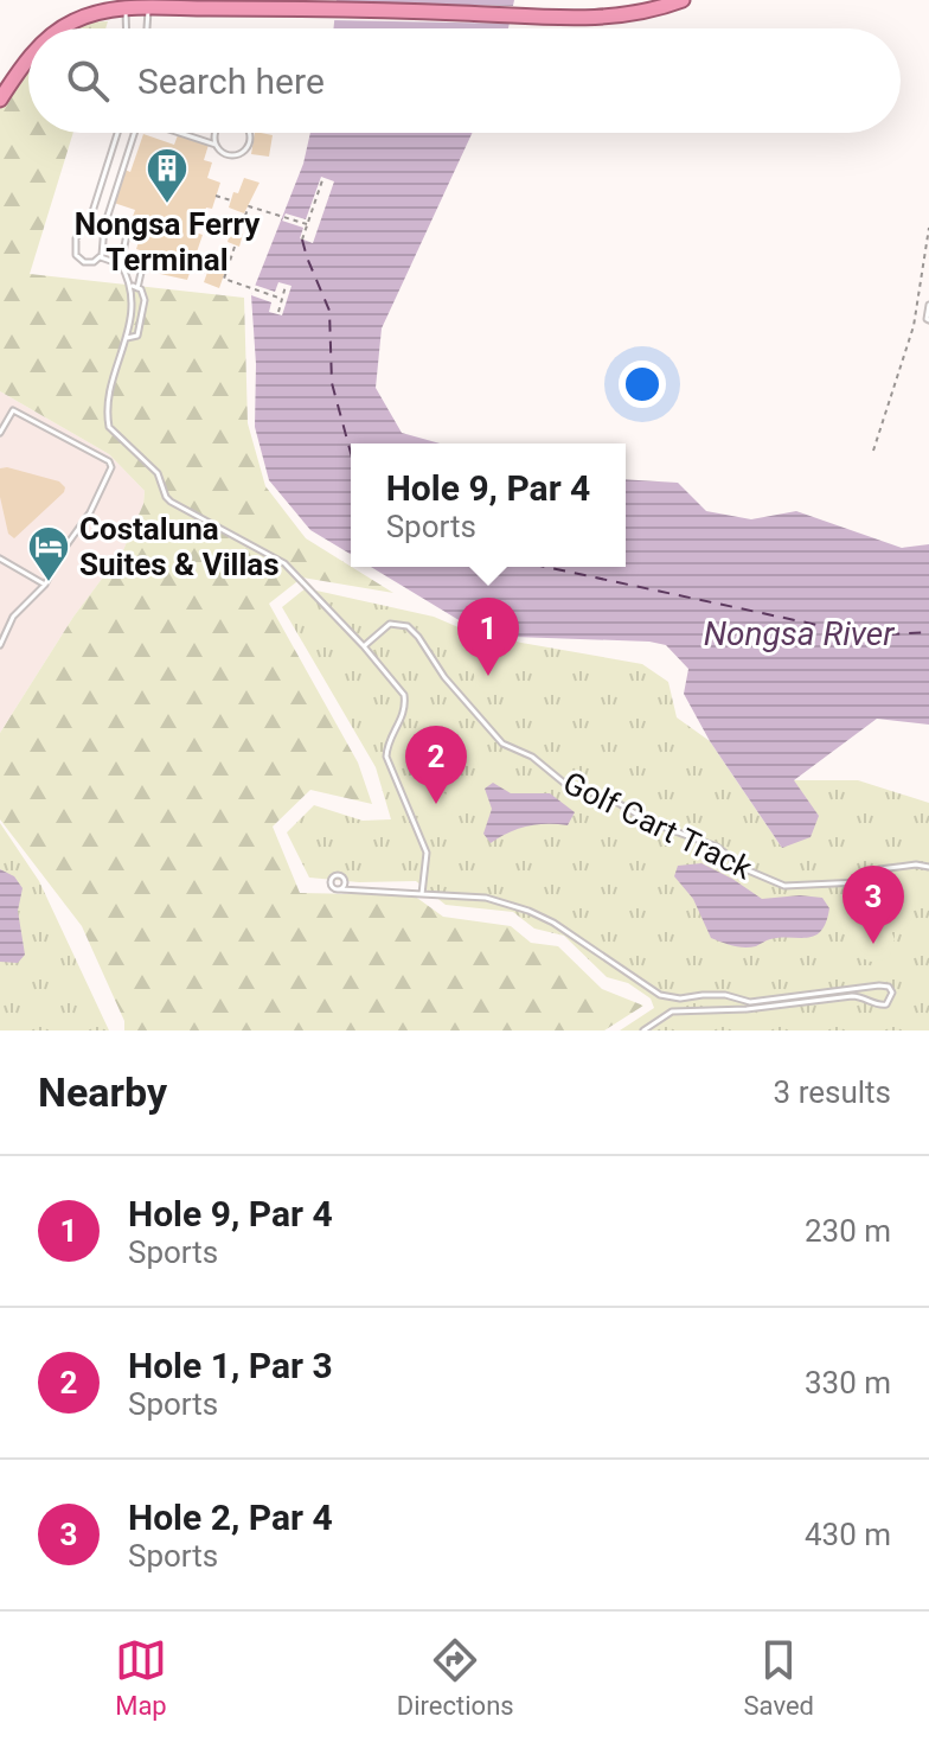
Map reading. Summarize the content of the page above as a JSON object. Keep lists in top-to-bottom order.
{
  "streets": {
    "lane": ["Golf Cart Track"]
  },
  "water": ["Nongsa River"],
  "places": {
    "building": ["Nongsa Ferry Terminal"],
    "hotel": ["Costaluna Suites & Villas"]
  },
  "page": {
    "search": "Search here",
    "popup": ["Hole 9, Par 4", "Sports"],
    "pins": ["1", "2", "3"],
    "heading": ["Nearby", "3 results"],
    "list": [
      {
        "mark": "1",
        "name": "Hole 9, Par 4",
        "note": "Sports",
        "value": "230 m"
      },
      {
        "mark": "2",
        "name": "Hole 1, Par 3",
        "note": "Sports",
        "value": "330 m"
      },
      {
        "mark": "3",
        "name": "Hole 2, Par 4",
        "note": "Sports",
        "value": "430 m"
      }
    ],
    "nav": ["Map", "Directions", "Saved"]
  }
}
